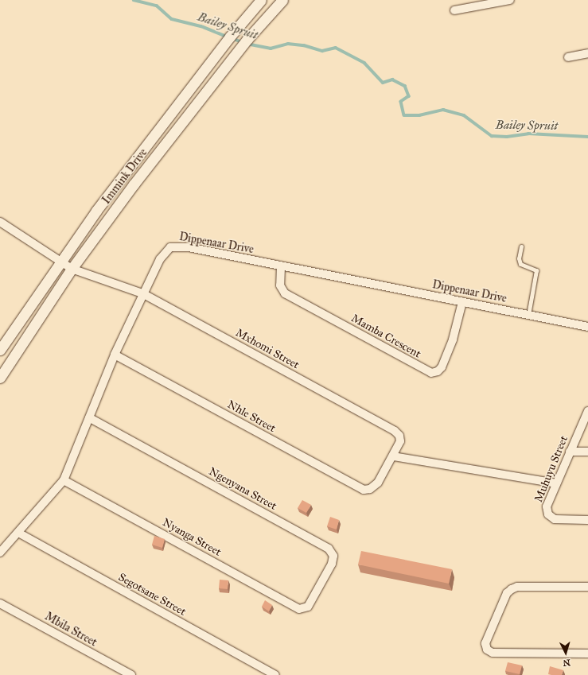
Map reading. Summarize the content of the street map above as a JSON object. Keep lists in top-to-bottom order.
{
  "streets": {
    "main road": ["Immink Drive"],
    "street": [
      "Dippenaar Drive",
      "Mamba Crescent",
      "Mxhomi Street",
      "Nhle Street",
      "Muhuyu Street",
      "Ngenyana Street",
      "Nyanga Street",
      "Segotsane Street",
      "Mbila Street"
    ]
  },
  "crossings": [
    ["Immink Drive", "Mxhomi Street"],
    ["Dippenaar Drive", "Mamba Crescent"],
    ["Dippenaar Drive", "Mxhomi Street"],
    ["Dippenaar Drive", "Nhle Street"],
    ["Dippenaar Drive", "Ngenyana Street"],
    ["Dippenaar Drive", "Nyanga Street"],
    ["Dippenaar Drive", "Segotsane Street"],
    ["Mxhomi Street", "Nhle Street"],
    ["Ngenyana Street", "Nyanga Street"]
  ],
  "water": ["Bailey Spruit"],
  "north": "bottom"
}
